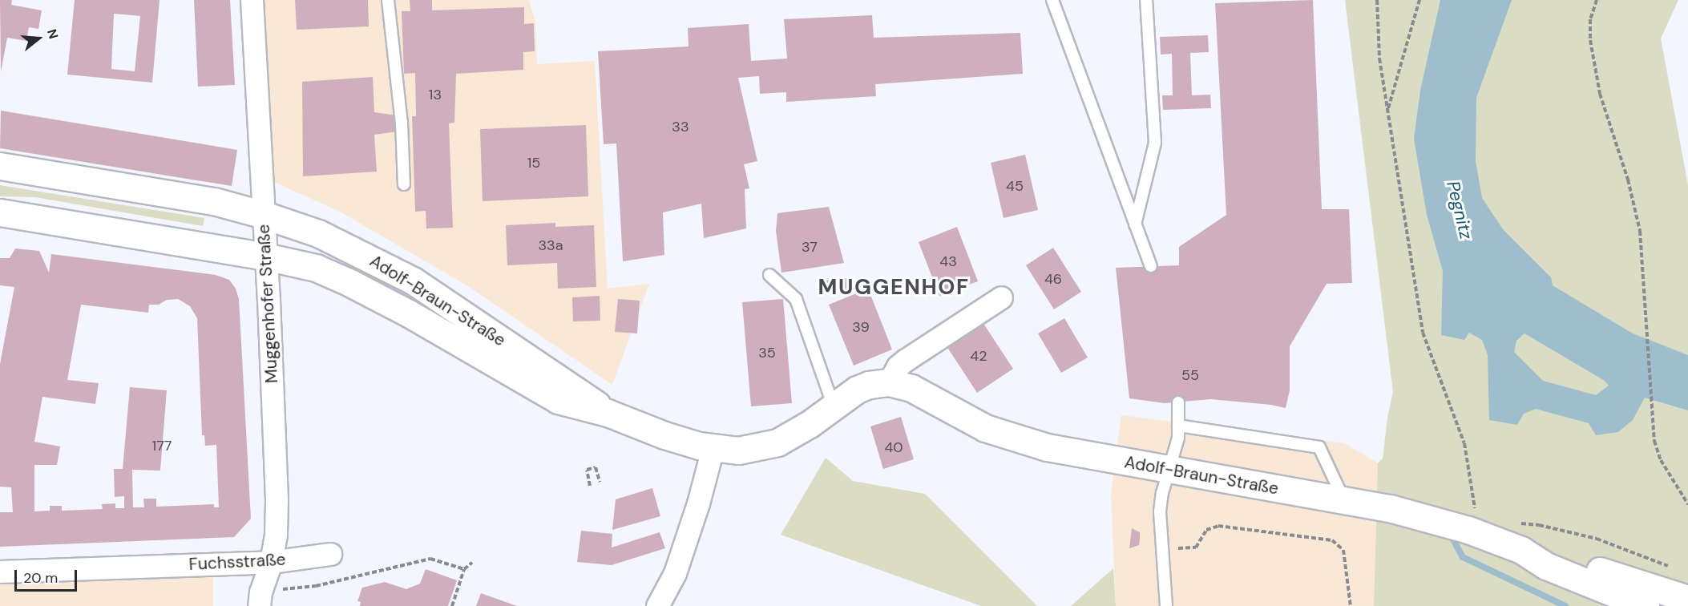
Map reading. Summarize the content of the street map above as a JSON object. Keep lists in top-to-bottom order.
{
  "streets": {
    "main road": ["Adolf-Braun-Straße"],
    "street": ["Muggenhofer Straße", "Fuchsstraße"]
  },
  "crossings": [
    ["Adolf-Braun-Straße", "Muggenhofer Straße"],
    ["Muggenhofer Straße", "Fuchsstraße"]
  ],
  "districts": ["MUGGENHOF"],
  "water": ["Pegnitz"],
  "house_numbers": [
    "13",
    "33",
    "15",
    "45",
    "33a",
    "37",
    "43",
    "46",
    "39",
    "35",
    "42",
    "55",
    "177",
    "40"
  ],
  "scale_bar": "20 m",
  "north": "right"
}
